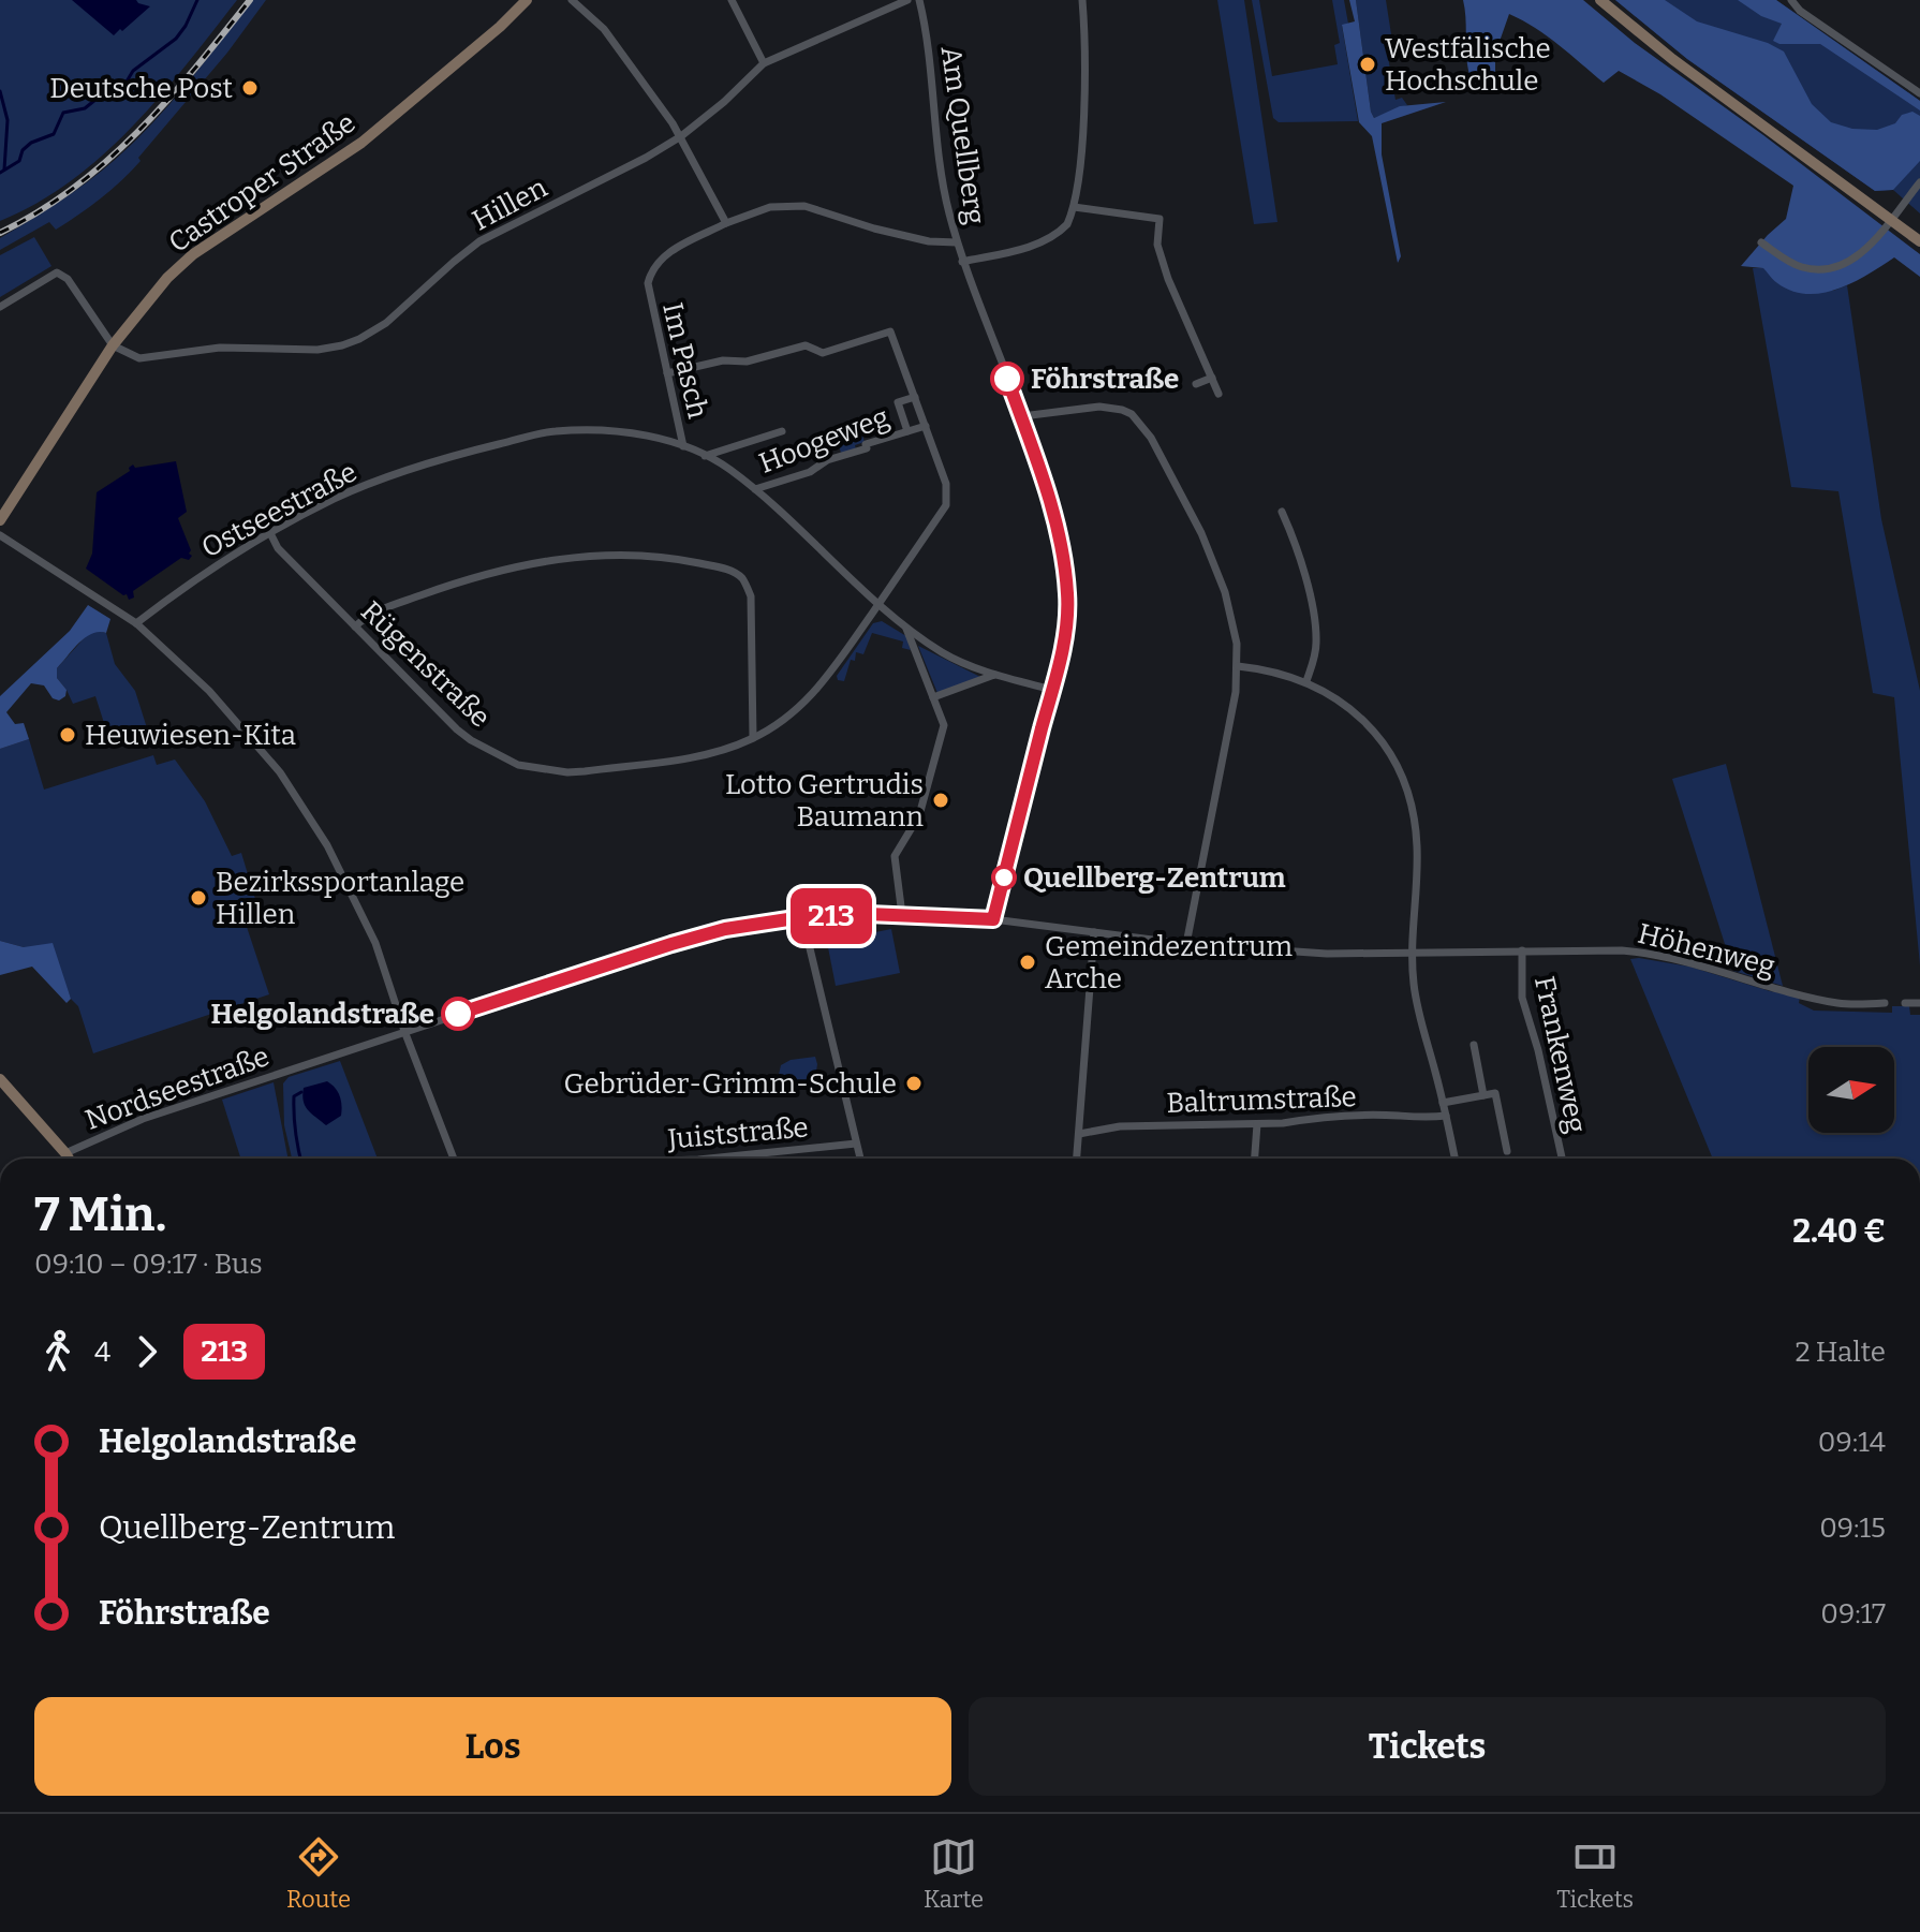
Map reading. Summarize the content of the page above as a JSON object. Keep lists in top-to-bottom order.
{
  "streets": {
    "main road": ["Castroper Straße"],
    "street": [
      "Am Quellberg",
      "Hillen",
      "Im Pasch",
      "Hoogeweg",
      "Ostseestraße",
      "Rügenstraße",
      "Höhenweg",
      "Frankenweg",
      "Nordseestraße",
      "Baltrumstraße",
      "Juiststraße"
    ]
  },
  "crossings": [
    ["Am Quellberg", "Im Pasch"],
    ["Am Quellberg", "Ostseestraße"],
    ["Am Quellberg", "Nordseestraße"],
    ["Castroper Straße", "Hillen"],
    ["Im Pasch", "Ostseestraße"],
    ["Im Pasch", "Rügenstraße"],
    ["Hoogeweg", "Ostseestraße"],
    ["Hoogeweg", "Rügenstraße"],
    ["Ostseestraße", "Rügenstraße"],
    ["Höhenweg", "Frankenweg"],
    ["Höhenweg", "Nordseestraße"]
  ],
  "places": [
    "Westfälische Hochschule",
    "Deutsche Post",
    "Föhrstraße",
    "Heuwiesen-Kita",
    "Lotto Gertrudis Baumann",
    "Quellberg-Zentrum",
    "Bezirkssportanlage Hillen",
    "Gemeindezentrum Arche",
    "Helgolandstraße",
    "Gebrüder-Grimm-Schule"
  ],
  "lines": ["bus line 213"],
  "north": "right",
  "page": {
    "on_map": "213",
    "heading": ["7 Min.", "09:10 – 09:17 · Bus", "2.40 €"],
    "legs": ["4", "213", "2 Halte"],
    "list": [
      {
        "name": "Helgolandstraße",
        "value": "09:14"
      },
      {
        "name": "Quellberg-Zentrum",
        "value": "09:15"
      },
      {
        "name": "Föhrstraße",
        "value": "09:17"
      }
    ],
    "buttons": ["Los", "Tickets"],
    "tabs": ["Route", "Karte", "Tickets"]
  }
}
